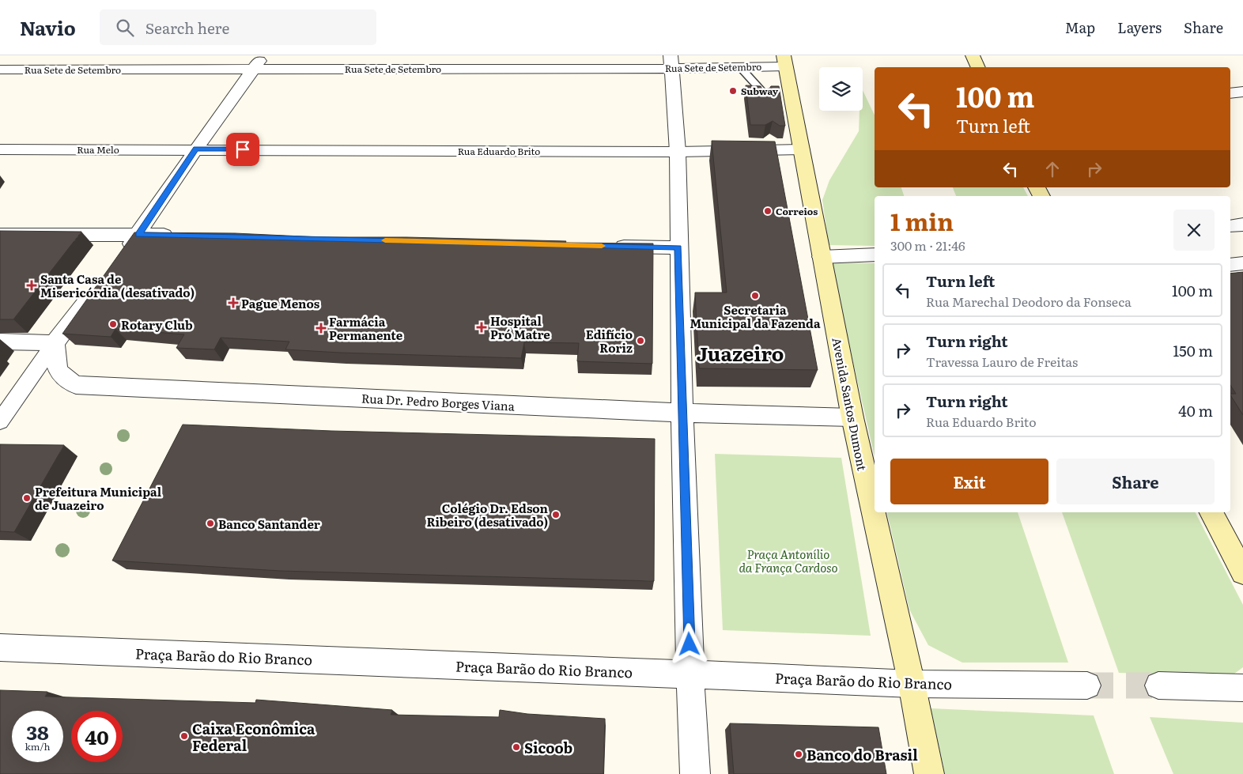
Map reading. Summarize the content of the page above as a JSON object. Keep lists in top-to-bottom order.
{
  "streets": {
    "main road": ["Avenida Santos Dumont"],
    "street": [
      "Rua Sete de Setembro",
      "Rua Melo",
      "Rua Eduardo Brito",
      "Rua Dr. Pedro Borges Viana",
      "Praça Barão do Rio Branco"
    ]
  },
  "crossings": [
    ["Rua Sete de Setembro", "Avenida Santos Dumont"],
    ["Rua Melo", "Rua Eduardo Brito"],
    ["Rua Eduardo Brito", "Avenida Santos Dumont"],
    ["Rua Dr. Pedro Borges Viana", "Avenida Santos Dumont"],
    ["Avenida Santos Dumont", "Praça Barão do Rio Branco"]
  ],
  "districts": ["Juazeiro"],
  "parks": ["Praça Antonílio da França Cardoso"],
  "places": {
    "other": [
      "Subway",
      "Correios",
      "Secretaria Municipal da Fazenda",
      "Rotary Club",
      "Edifício Roriz",
      "Prefeitura Municipal de Juazeiro",
      "Colégio Dr. Edson Ribeiro (desativado)",
      "Banco Santander",
      "Caixa Econômica Federal",
      "Sicoob",
      "Banco do Brasil"
    ],
    "health": [
      "Santa Casa de Misericórdia (desativado)",
      "Pague Menos",
      "Hospital Pró Matre",
      "Farmácia Permanente"
    ]
  },
  "page": {
    "header": "Navio",
    "search": "Search here",
    "nav": ["Map", "Layers", "Share"],
    "turn": ["100 m", "Turn left"],
    "heading": ["1 min", "300 m · 21:46"],
    "list": [
      {
        "name": "Turn left",
        "note": "Rua Marechal Deodoro da Fonseca",
        "value": "100 m"
      },
      {
        "name": "Turn right",
        "note": "Travessa Lauro de Freitas",
        "value": "150 m"
      },
      {
        "name": "Turn right",
        "note": "Rua Eduardo Brito",
        "value": "40 m"
      }
    ],
    "buttons": ["Exit", "Share"],
    "speed": "38 km/h",
    "limit": "40"
  }
}
